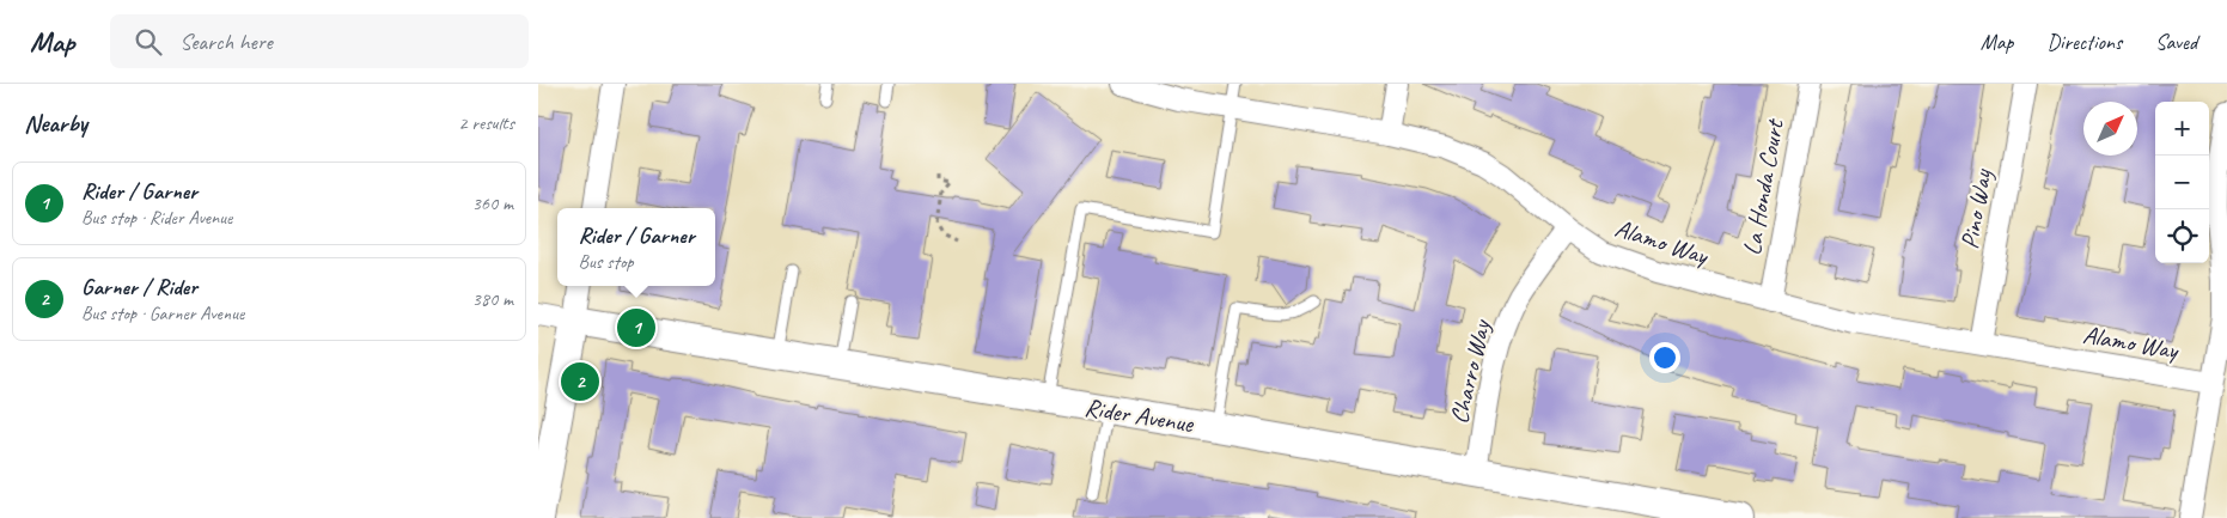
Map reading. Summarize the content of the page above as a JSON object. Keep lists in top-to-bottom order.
{
  "streets": {
    "street": [
      "La Honda Court",
      "Pino Way",
      "Alamo Way",
      "Charro Way",
      "Rider Avenue"
    ]
  },
  "crossings": [
    ["La Honda Court", "Alamo Way"],
    ["Pino Way", "Alamo Way"],
    ["Alamo Way", "Charro Way"],
    ["Charro Way", "Rider Avenue"]
  ],
  "north": "top right",
  "page": {
    "header": "Map",
    "search": "Search here",
    "nav": ["Map", "Directions", "Saved"],
    "heading": ["Nearby", "2 results"],
    "map_buttons": ["+", "−"],
    "list": [
      {
        "mark": "1",
        "name": "Rider / Garner",
        "note": "Bus stop · Rider Avenue",
        "value": "360 m"
      },
      {
        "mark": "2",
        "name": "Garner / Rider",
        "note": "Bus stop · Garner Avenue",
        "value": "380 m"
      }
    ],
    "popup": ["Rider / Garner", "Bus stop"],
    "pins": ["1", "2"]
  }
}
